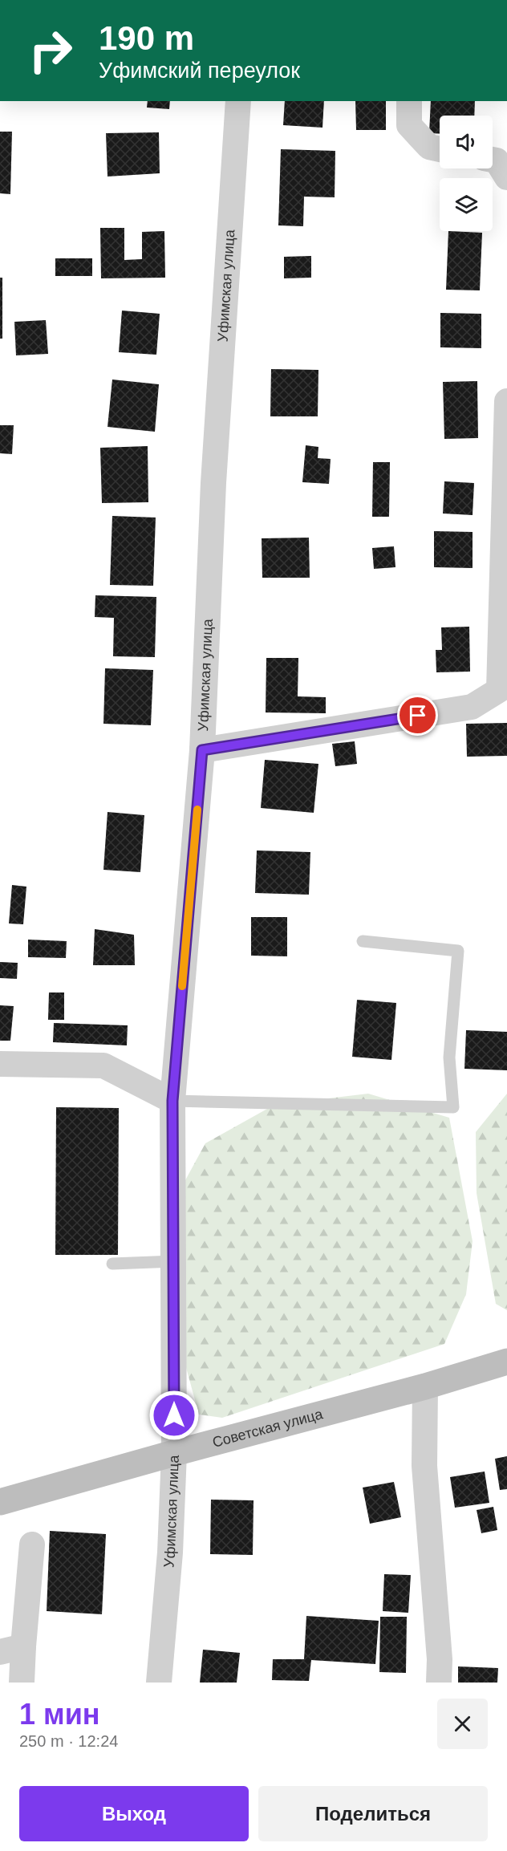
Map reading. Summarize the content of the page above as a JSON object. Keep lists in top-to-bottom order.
{
  "streets": {
    "main road": ["Советская улица"],
    "street": ["Уфимская улица"]
  },
  "crossings": [
    ["Уфимская улица", "Советская улица"]
  ],
  "page": {
    "turn": ["190 m", "Уфимский переулок"],
    "heading": ["1 мин", "250 m · 12:24"],
    "buttons": ["Выход", "Поделиться"]
  }
}
